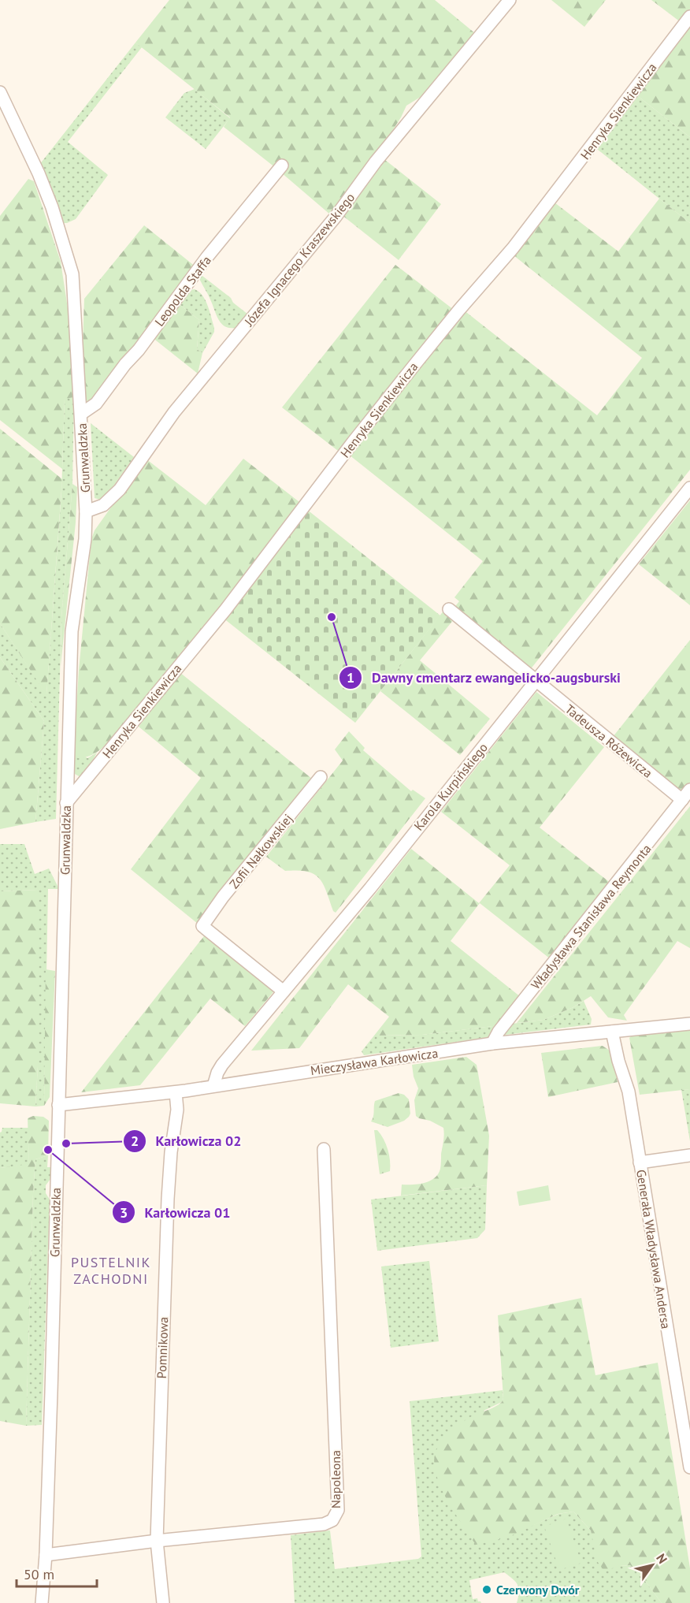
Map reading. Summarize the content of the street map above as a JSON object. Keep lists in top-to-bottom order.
{
  "streets": {
    "street": [
      "Henryka Sienkiewicza",
      "Józefa Ignacego Kraszewskiego",
      "Leopolda Staffa",
      "Grunwaldzka",
      "Tadeusza Różewicza",
      "Karola Kurpińskiego",
      "Zofii Nałkowskiej",
      "Władysława Stanisława Reymonta",
      "Mieczysława Karłowicza",
      "Generała Władysława Andersa",
      "Pomnikowa",
      "Napoleona"
    ]
  },
  "crossings": [
    ["Henryka Sienkiewicza", "Grunwaldzka"],
    ["Józefa Ignacego Kraszewskiego", "Grunwaldzka"],
    ["Leopolda Staffa", "Grunwaldzka"],
    ["Grunwaldzka", "Mieczysława Karłowicza"],
    ["Grunwaldzka", "Napoleona"],
    ["Tadeusza Różewicza", "Karola Kurpińskiego"],
    ["Tadeusza Różewicza", "Władysława Stanisława Reymonta"],
    ["Karola Kurpińskiego", "Zofii Nałkowskiej"],
    ["Karola Kurpińskiego", "Mieczysława Karłowicza"],
    ["Władysława Stanisława Reymonta", "Mieczysława Karłowicza"],
    ["Mieczysława Karłowicza", "Generała Władysława Andersa"],
    ["Mieczysława Karłowicza", "Pomnikowa"],
    ["Pomnikowa", "Napoleona"]
  ],
  "districts": ["PUSTELNIK ZACHODNI"],
  "places": [
    "Dawny cmentarz ewangelicko-augsburski",
    "Karłowicza 02",
    "Karłowicza 01",
    "Czerwony Dwór"
  ],
  "scale_bar": "50 m",
  "north": "top right"
}
